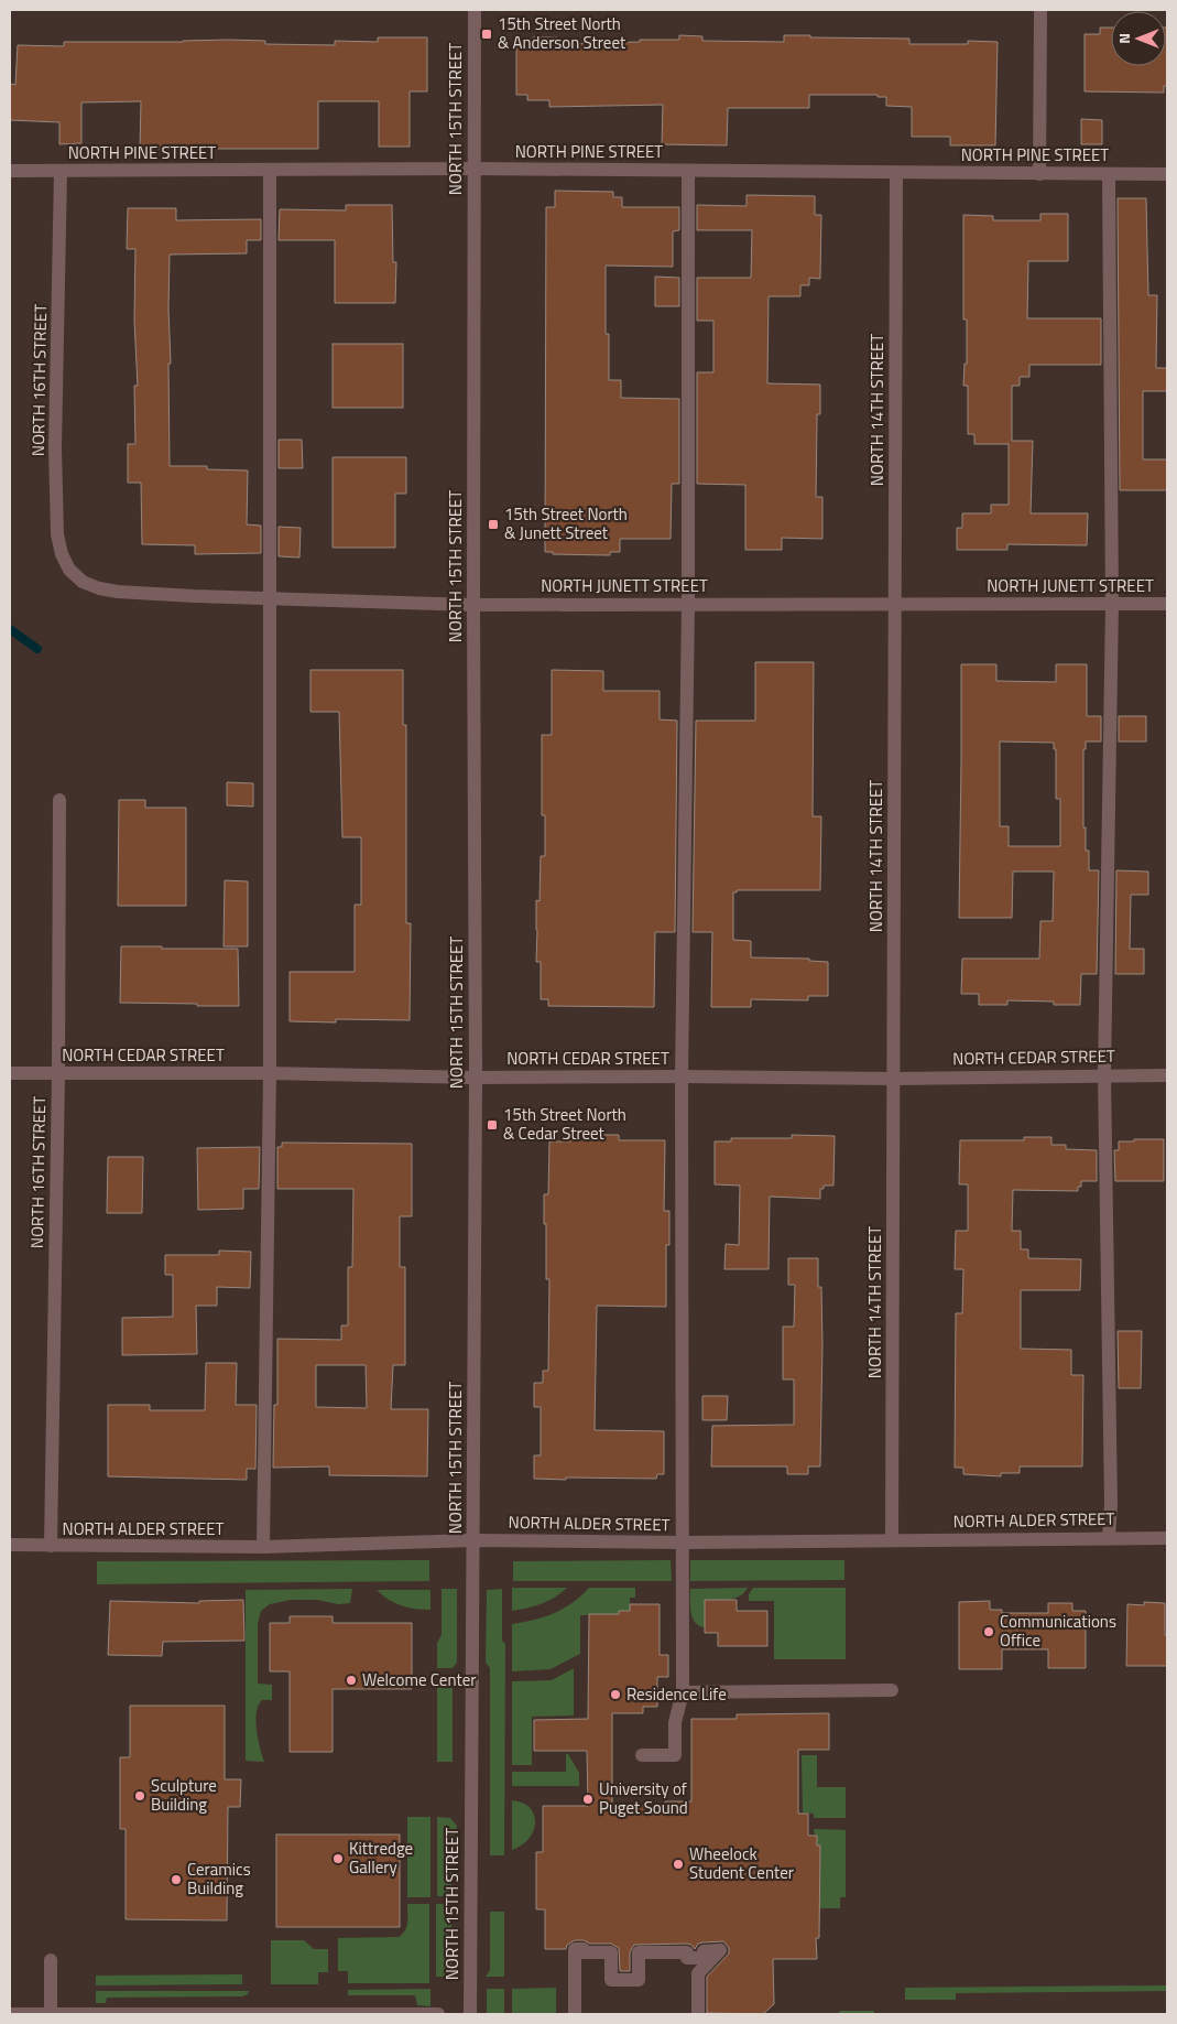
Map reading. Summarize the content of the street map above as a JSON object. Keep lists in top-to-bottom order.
{
  "streets": {
    "street": [
      "NORTH 15TH STREET",
      "NORTH PINE STREET",
      "NORTH 16TH STREET",
      "NORTH 14TH STREET",
      "NORTH JUNETT STREET",
      "NORTH CEDAR STREET",
      "NORTH ALDER STREET"
    ]
  },
  "crossings": [
    ["NORTH 15TH STREET", "NORTH PINE STREET"],
    ["NORTH 15TH STREET", "NORTH JUNETT STREET"],
    ["NORTH 15TH STREET", "NORTH CEDAR STREET"],
    ["NORTH 15TH STREET", "NORTH ALDER STREET"],
    ["NORTH PINE STREET", "NORTH 16TH STREET"],
    ["NORTH PINE STREET", "NORTH 14TH STREET"],
    ["NORTH 16TH STREET", "NORTH JUNETT STREET"],
    ["NORTH 16TH STREET", "NORTH CEDAR STREET"],
    ["NORTH 16TH STREET", "NORTH ALDER STREET"],
    ["NORTH 14TH STREET", "NORTH JUNETT STREET"],
    ["NORTH 14TH STREET", "NORTH CEDAR STREET"],
    ["NORTH 14TH STREET", "NORTH ALDER STREET"]
  ],
  "places": {
    "transit": ["15th Street North & Anderson Street", "15th Street North & Junett Street", "15th Street North & Cedar Street"],
    "other": [
      "Communications Office",
      "Welcome Center",
      "Residence Life",
      "Sculpture Building",
      "University of Puget Sound",
      "Kittredge Gallery",
      "Wheelock Student Center",
      "Ceramics Building"
    ]
  },
  "north": "left"
}
